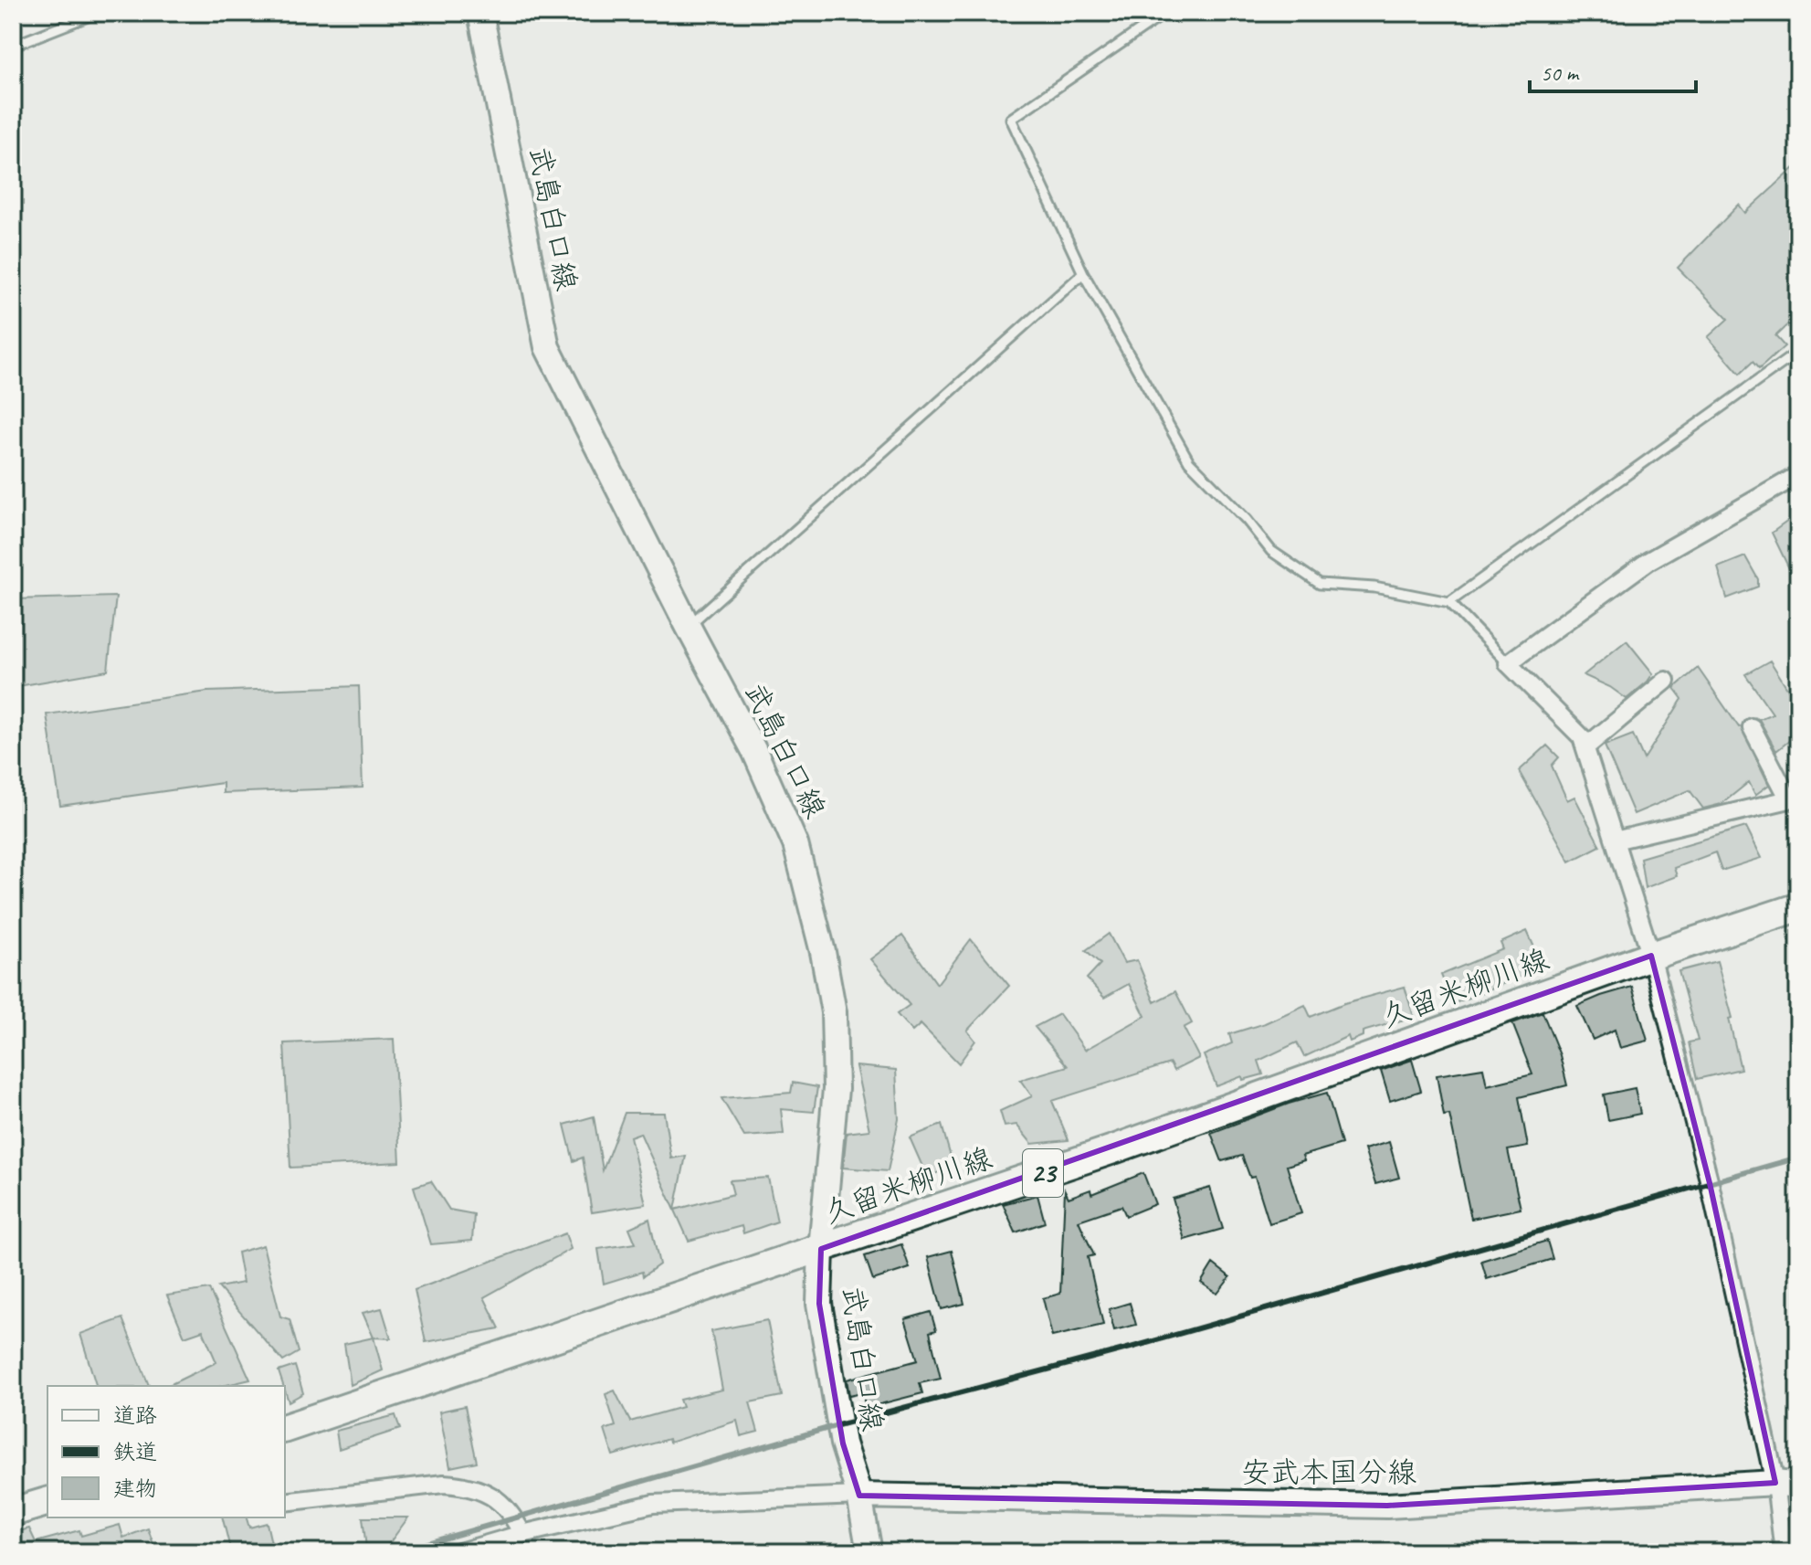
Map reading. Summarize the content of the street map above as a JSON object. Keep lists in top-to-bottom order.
{
  "streets": {
    "main road": [
      "武島白口線",
      "久留米柳川線",
      "23",
      "安武本国分線"
    ]
  },
  "crossings": [
    ["武島白口線", "久留米柳川線"],
    ["武島白口線", "安武本国分線"]
  ],
  "legend": ["道路", "鉄道", "建物"],
  "scale_bar": "50 m"
}
